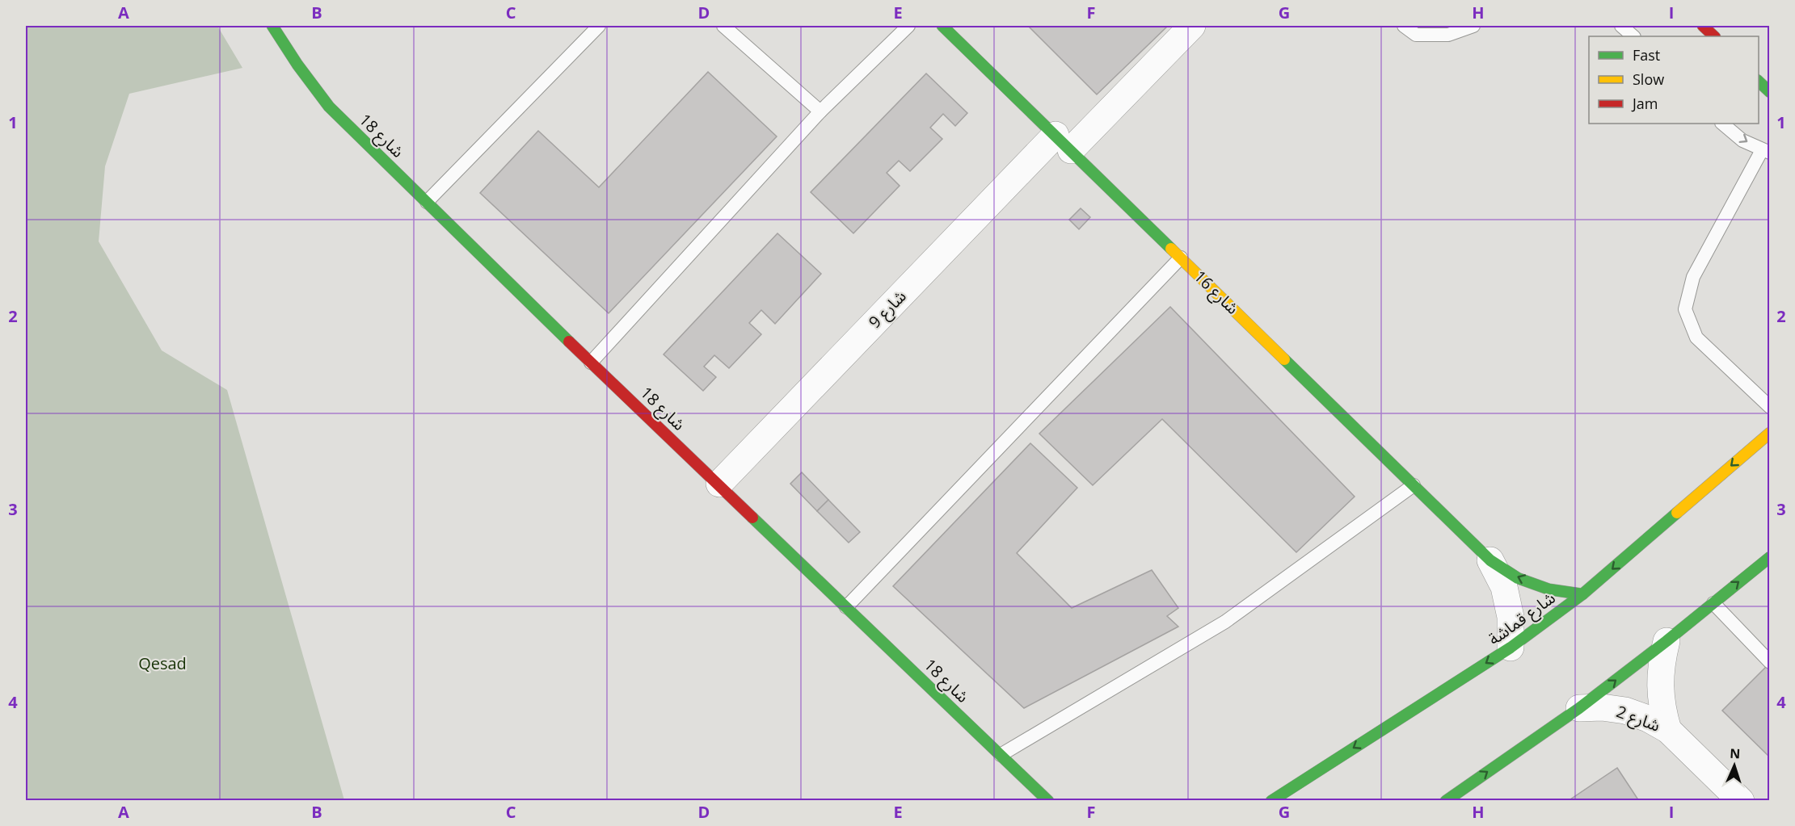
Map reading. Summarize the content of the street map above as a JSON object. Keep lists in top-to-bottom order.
{
  "streets": {
    "street": [
      "شارع 18",
      "شارع 16",
      "شارع 9",
      "شارع قماشة",
      "شارع 2"
    ]
  },
  "crossings": [
    ["شارع 18", "شارع 9"],
    ["شارع 16", "شارع 9"],
    ["شارع 16", "شارع قماشة"]
  ],
  "parks": ["Qesad"],
  "legend": ["Fast", "Slow", "Jam"],
  "north": "top",
  "grid": {
    "columns": [
      "A",
      "B",
      "C",
      "D",
      "E",
      "F",
      "G",
      "H",
      "I"
    ],
    "rows": [
      "1",
      "2",
      "3",
      "4"
    ]
  }
}
